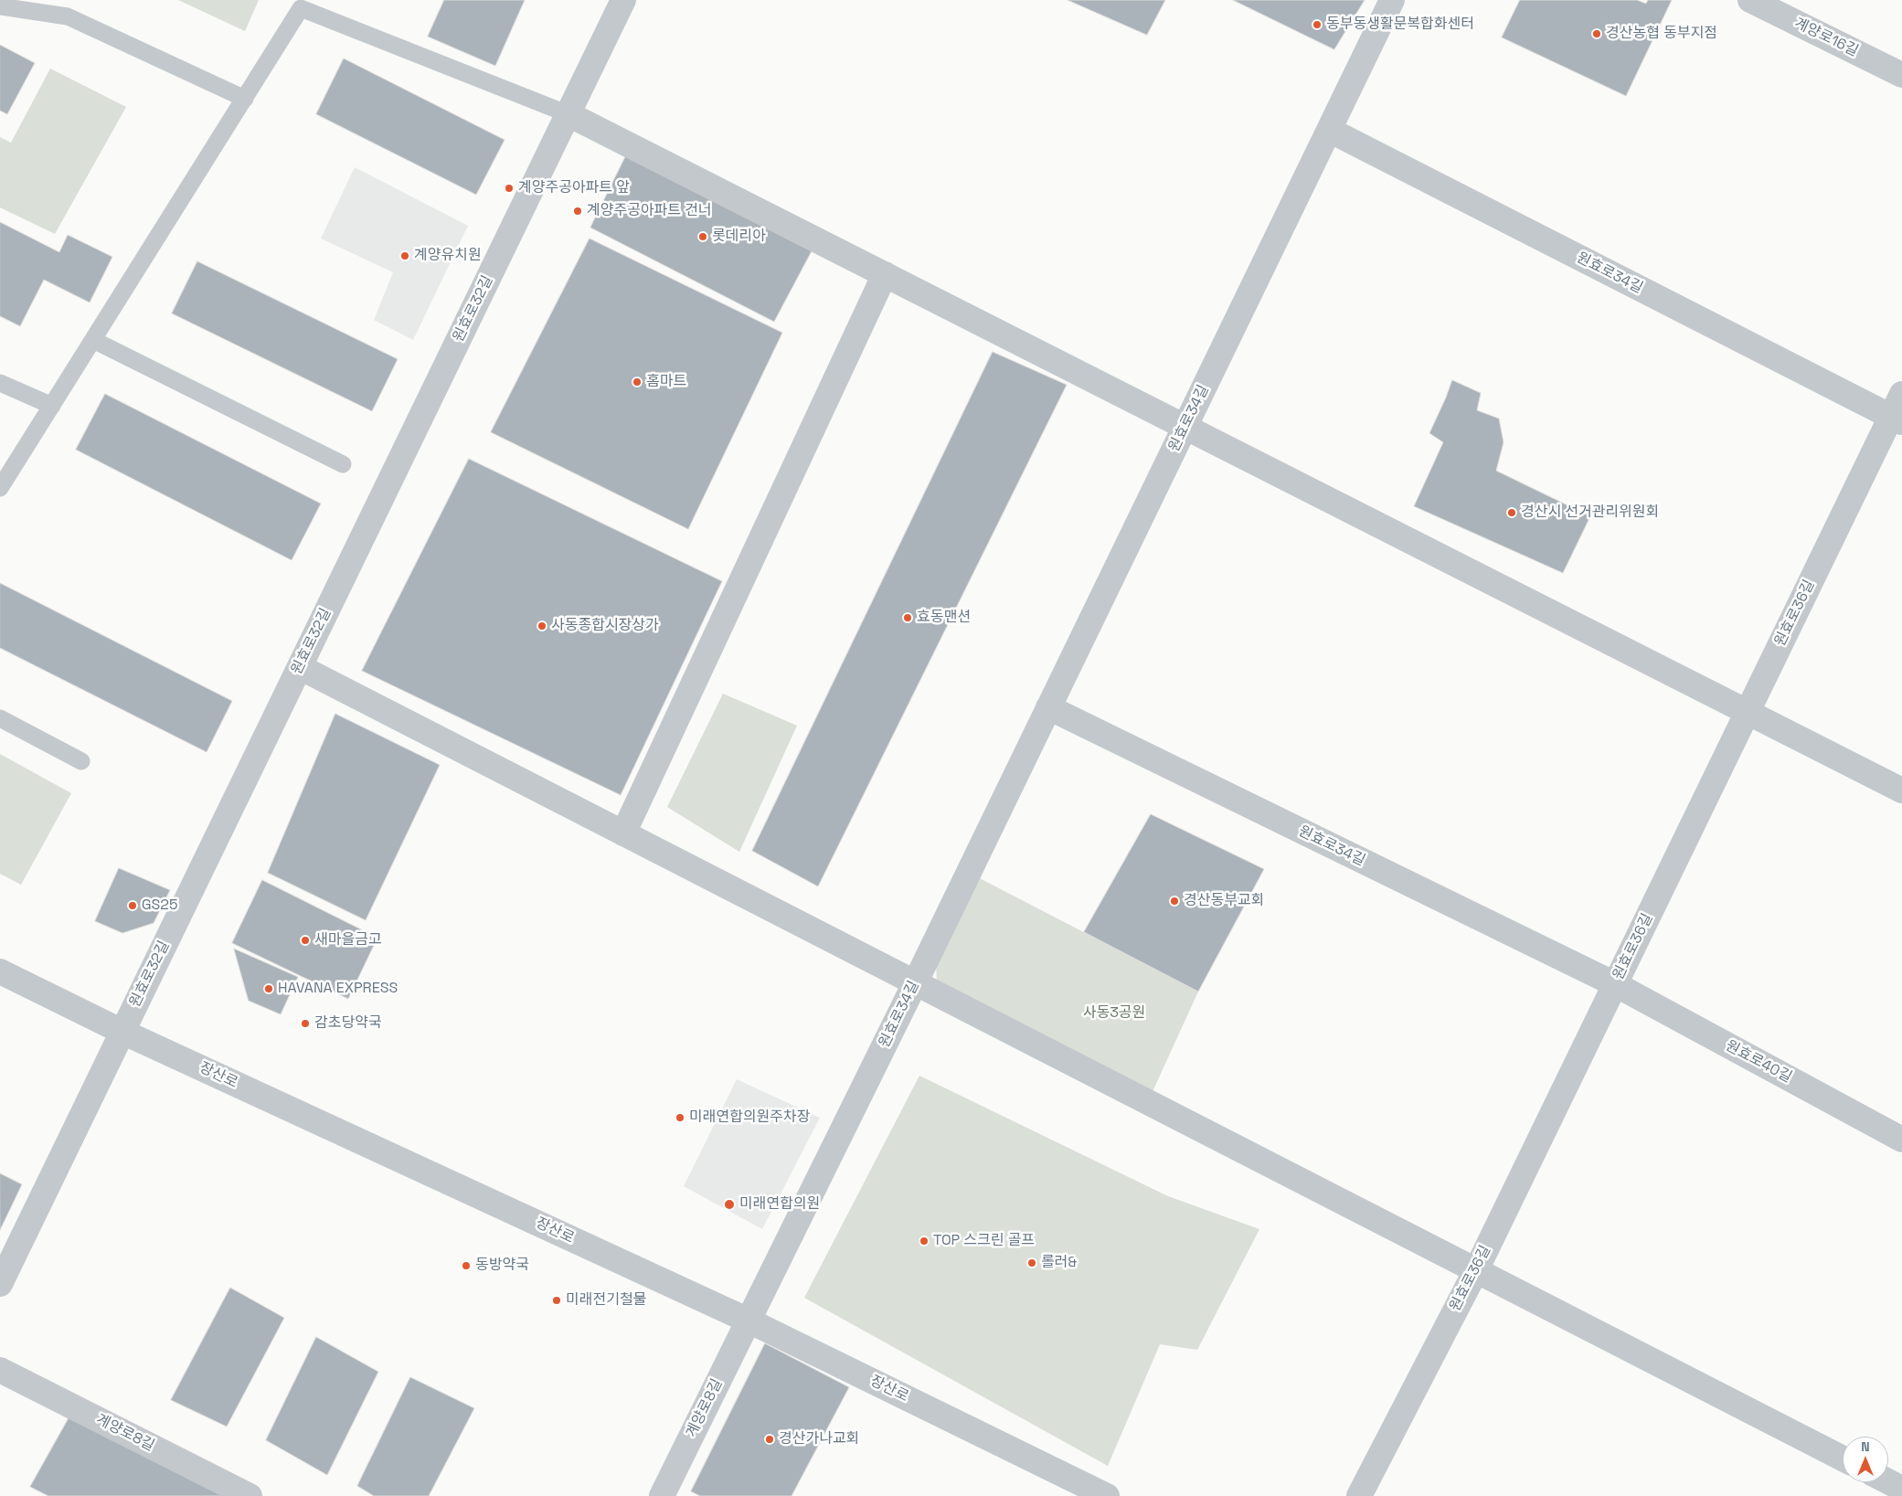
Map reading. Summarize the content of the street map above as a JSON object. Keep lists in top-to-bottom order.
{
  "streets": {
    "street": [
      "계양로16길",
      "원효로34길",
      "원효로32길",
      "원효로36길",
      "원효로40길",
      "장산로",
      "계양로8길"
    ]
  },
  "crossings": [
    ["원효로34길", "원효로36길"],
    ["원효로34길", "원효로40길"],
    ["원효로34길", "장산로"],
    ["원효로34길", "계양로8길"],
    ["원효로32길", "장산로"],
    ["원효로36길", "원효로40길"],
    ["장산로", "계양로8길"]
  ],
  "parks": ["사동3공원"],
  "places": [
    "동부동생활문복합화센터",
    "경산농협 동부지점",
    "계양주공아파트 앞",
    "계양주공아파트 건너",
    "롯데리아",
    "계양유치원",
    "홈마트",
    "경산시 선거관리위원회",
    "효동맨션",
    "사동종합시장상가",
    "경산동부교회",
    "GS25",
    "새마을금고",
    "HAVANA EXPRESS",
    "감초당약국",
    "미래연합의원주차장",
    "미래연합의원",
    "TOP 스크린 골프",
    "롤러&",
    "동방약국",
    "미래전기철물",
    "경산가나교회"
  ],
  "north": "top"
}
